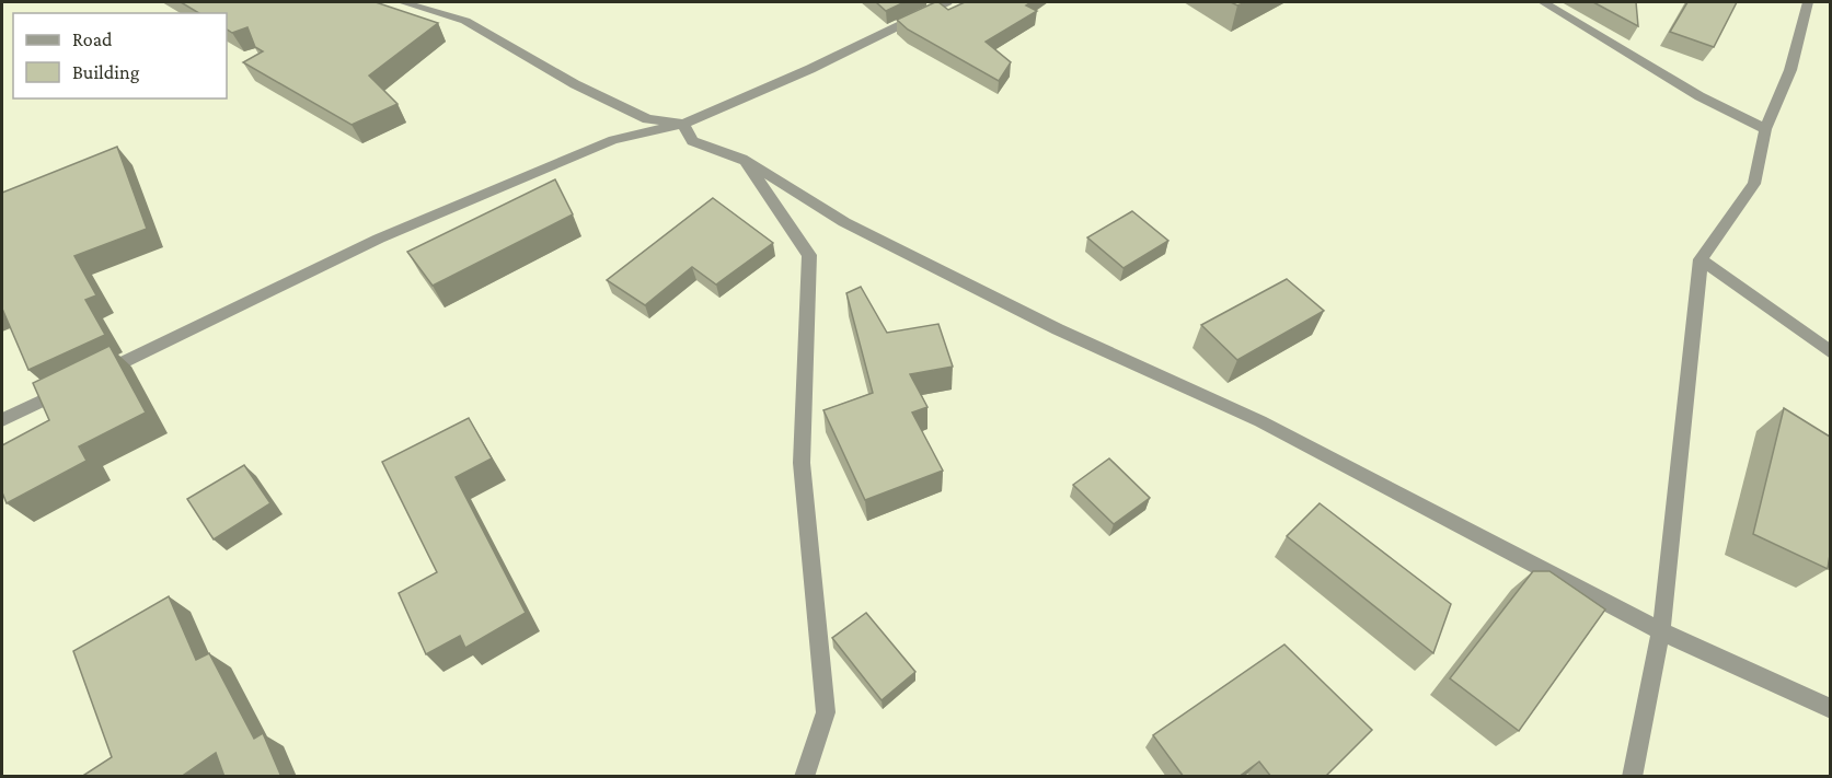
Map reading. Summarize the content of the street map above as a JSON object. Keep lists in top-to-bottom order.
{
  "legend": ["Road", "Building"]
}
